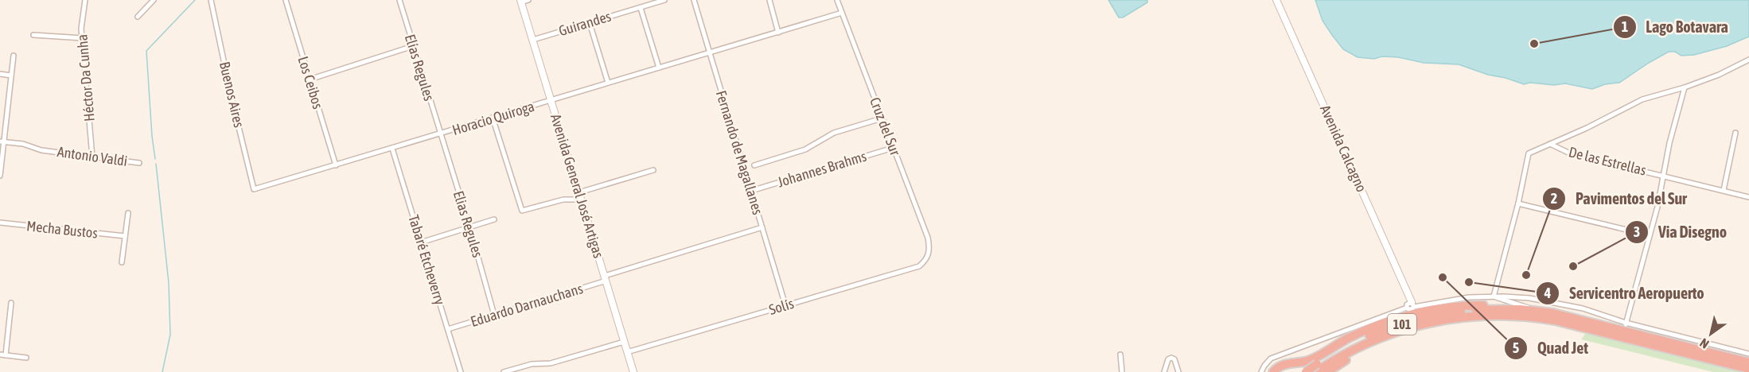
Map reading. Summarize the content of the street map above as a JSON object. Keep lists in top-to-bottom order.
{
  "streets": {
    "highway": ["101"],
    "street": [
      "Guirandes",
      "Elías Regules",
      "Héctor Da Cunha",
      "Los Ceibos",
      "Buenos Aires",
      "Horacio Quiroga",
      "Cruz del Sur",
      "Avenida Calcagno",
      "Fernando de Magallanes",
      "Antonio Valdi",
      "De las Estrellas",
      "Johannes Brahms",
      "Avenida General José Artigas",
      "Elias Regules",
      "Mecha Bustos",
      "Tabaré Etcheverry",
      "Eduardo Darnauchans",
      "Solís"
    ]
  },
  "crossings": [
    ["Guirandes", "Avenida General José Artigas"],
    ["Elías Regules", "Horacio Quiroga"],
    ["Elías Regules", "Elias Regules"],
    ["Héctor Da Cunha", "Antonio Valdi"],
    ["Los Ceibos", "Horacio Quiroga"],
    ["Buenos Aires", "Horacio Quiroga"],
    ["Horacio Quiroga", "Cruz del Sur"],
    ["Horacio Quiroga", "Fernando de Magallanes"],
    ["Horacio Quiroga", "Avenida General José Artigas"],
    ["Horacio Quiroga", "Elias Regules"],
    ["Horacio Quiroga", "Tabaré Etcheverry"],
    ["Cruz del Sur", "Johannes Brahms"],
    ["Cruz del Sur", "Solís"],
    ["Fernando de Magallanes", "Johannes Brahms"],
    ["Fernando de Magallanes", "Eduardo Darnauchans"],
    ["Fernando de Magallanes", "Solís"],
    ["Avenida General José Artigas", "Eduardo Darnauchans"],
    ["Avenida General José Artigas", "Solís"],
    ["Elias Regules", "Eduardo Darnauchans"],
    ["Tabaré Etcheverry", "Eduardo Darnauchans"]
  ],
  "places": [
    "Lago Botavara",
    "Via Disegno",
    "Pavimentos del Sur",
    "Quad Jet",
    "Servicentro Aeropuerto"
  ],
  "north": "bottom left"
}
